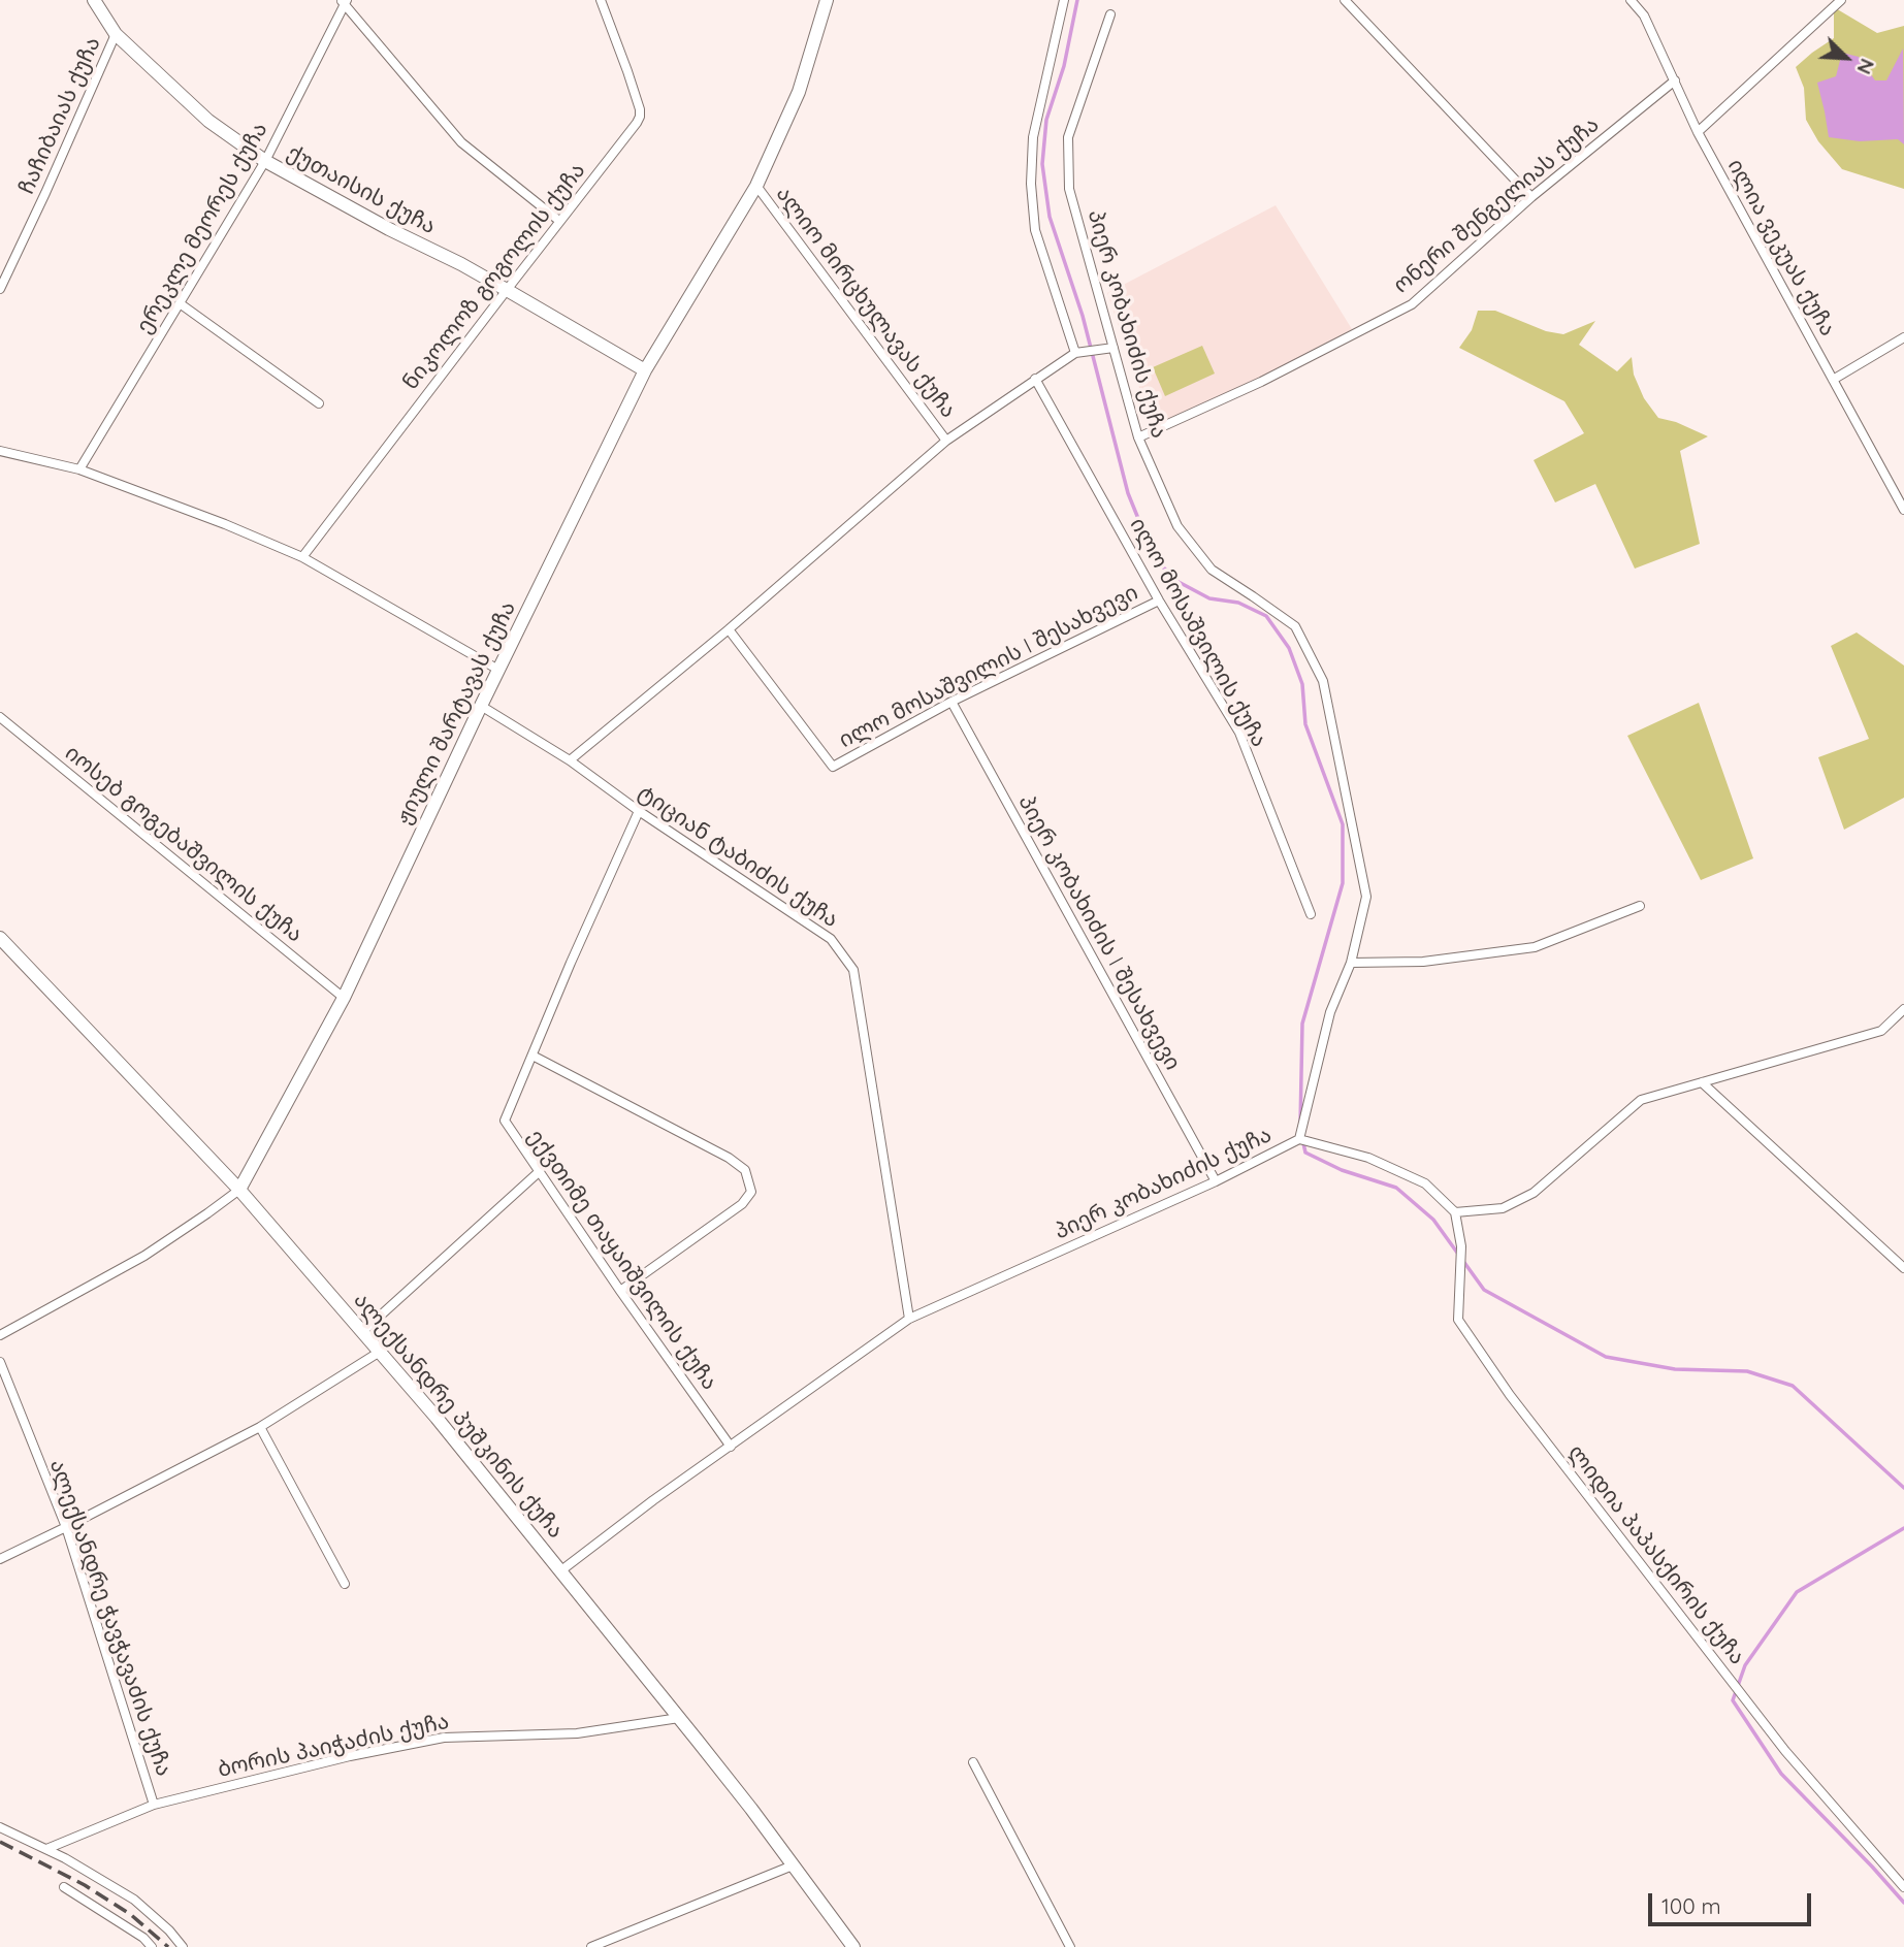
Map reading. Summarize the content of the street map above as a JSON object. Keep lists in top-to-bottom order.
{
  "streets": {
    "street": [
      "ჩაჩიბაიას ქუჩა",
      "ქუთაისის ქუჩა",
      "ონერი შენგელიას ქუჩა",
      "ერეკლე მეორეს ქუჩა",
      "ილია ვეკუას ქუჩა",
      "ნიკოლოზ გოგოლის ქუჩა",
      "ალიო მირცხულავას ქუჩა",
      "პიერ კობახიძის ქუჩა",
      "ილო მოსაშვილის ქუჩა",
      "ილო მოსაშვილის I შესახვევი",
      "ჟიული შარტავას ქუჩა",
      "იოსებ გოგებაშვილის ქუჩა",
      "ტიციან ტაბიძის ქუჩა",
      "პიერ კობახიძის I შესახვევი",
      "ექვთიმე თაყაიშვილის ქუჩა",
      "ალექსანდრე პუშკინის ქუჩა",
      "ლიდია პაპასქირის ქუჩა",
      "ალექსანდრე ჭავჭავაძის ქუჩა",
      "ბორის პაიჭაძის ქუჩა"
    ]
  },
  "crossings": [
    ["ჩაჩიბაიას ქუჩა", "ქუთაისის ქუჩა"],
    ["ქუთაისის ქუჩა", "ერეკლე მეორეს ქუჩა"],
    ["ქუთაისის ქუჩა", "ნიკოლოზ გოგოლის ქუჩა"],
    ["ქუთაისის ქუჩა", "ჟიული შარტავას ქუჩა"],
    ["ონერი შენგელიას ქუჩა", "ილია ვეკუას ქუჩა"],
    ["ონერი შენგელიას ქუჩა", "პიერ კობახიძის ქუჩა"],
    ["ალიო მირცხულავას ქუჩა", "ჟიული შარტავას ქუჩა"],
    ["პიერ კობახიძის ქუჩა", "ტიციან ტაბიძის ქუჩა"],
    ["პიერ კობახიძის ქუჩა", "პიერ კობახიძის I შესახვევი"],
    ["პიერ კობახიძის ქუჩა", "ექვთიმე თაყაიშვილის ქუჩა"],
    ["პიერ კობახიძის ქუჩა", "ალექსანდრე პუშკინის ქუჩა"],
    ["ილო მოსაშვილის ქუჩა", "ილო მოსაშვილის I შესახვევი"],
    ["ილო მოსაშვილის I შესახვევი", "პიერ კობახიძის I შესახვევი"],
    ["ჟიული შარტავას ქუჩა", "იოსებ გოგებაშვილის ქუჩა"],
    ["ჟიული შარტავას ქუჩა", "ტიციან ტაბიძის ქუჩა"],
    ["ჟიული შარტავას ქუჩა", "ალექსანდრე პუშკინის ქუჩა"],
    ["ტიციან ტაბიძის ქუჩა", "ექვთიმე თაყაიშვილის ქუჩა"],
    ["ალექსანდრე პუშკინის ქუჩა", "ბორის პაიჭაძის ქუჩა"],
    ["ალექსანდრე ჭავჭავაძის ქუჩა", "ბორის პაიჭაძის ქუჩა"]
  ],
  "scale_bar": "100 m",
  "north": "bottom right"
}
